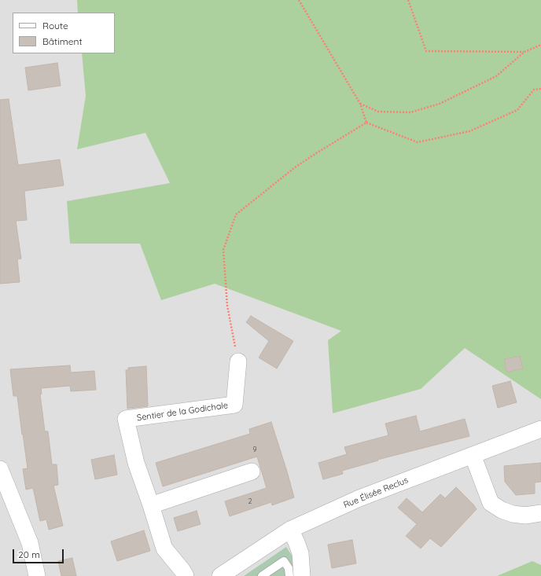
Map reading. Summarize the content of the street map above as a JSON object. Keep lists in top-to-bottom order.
{
  "streets": {
    "street": ["Sentier de la Godichale", "Rue Élisée Reclus"]
  },
  "house_numbers": ["9", "2"],
  "legend": ["Route", "Bâtiment"],
  "scale_bar": "20 m"
}
